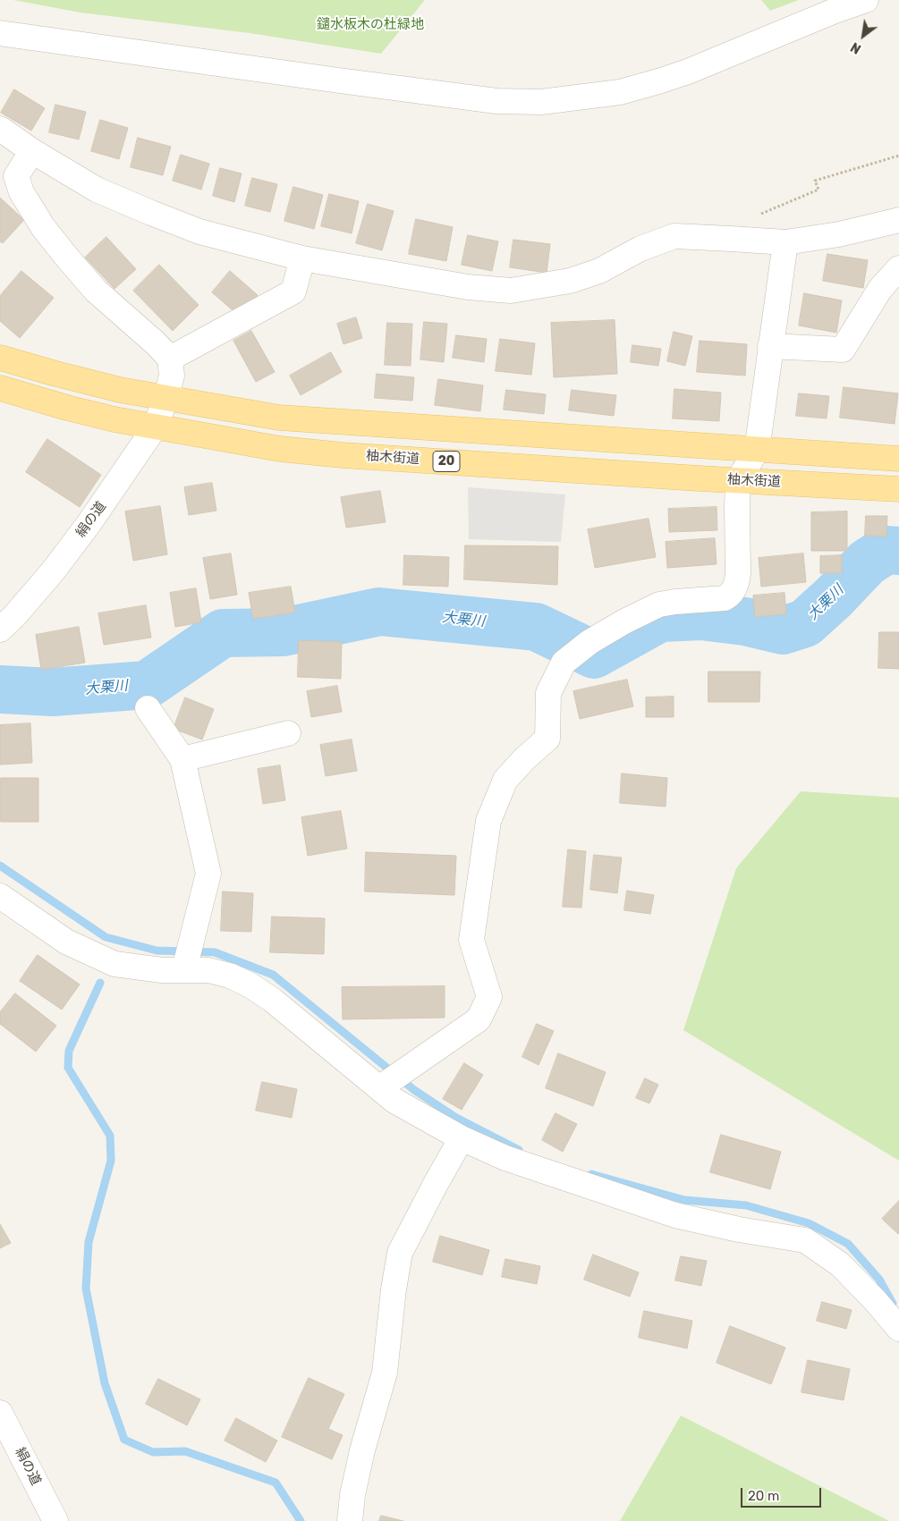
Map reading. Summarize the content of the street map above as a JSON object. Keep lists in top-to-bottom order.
{
  "streets": {
    "main road": ["柚木街道", "20"],
    "street": ["絹の道"]
  },
  "crossings": [
    ["柚木街道", "絹の道"]
  ],
  "water": ["大栗川"],
  "parks": ["鑓水板木の杜緑地"],
  "scale_bar": "20 m",
  "north": "bottom left"
}
